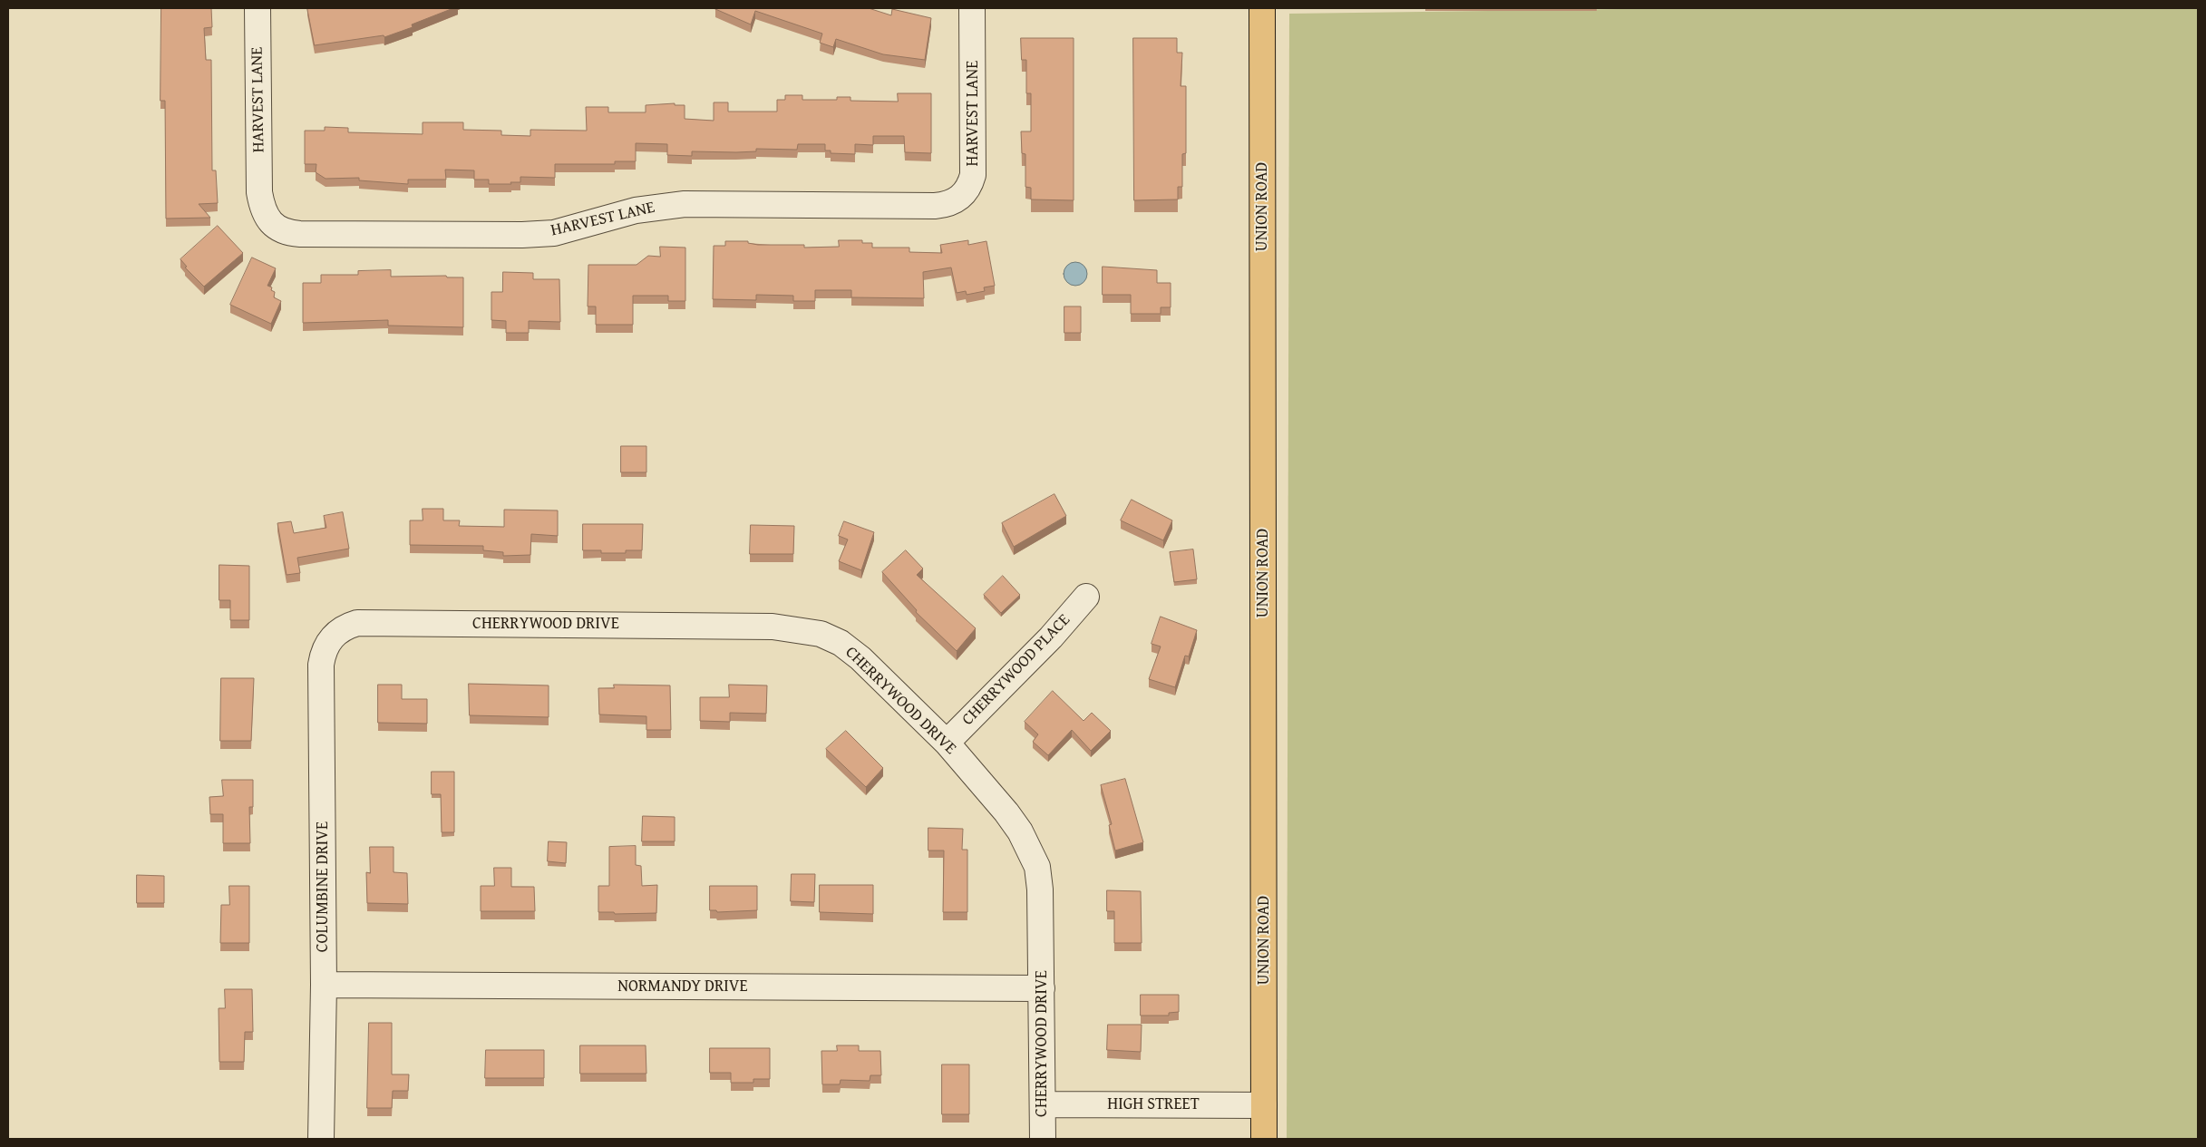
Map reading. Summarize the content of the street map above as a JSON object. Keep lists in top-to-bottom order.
{
  "streets": {
    "main road": ["UNION ROAD"],
    "street": [
      "HARVEST LANE",
      "CHERRYWOOD DRIVE",
      "CHERRYWOOD PLACE",
      "COLUMBINE DRIVE",
      "NORMANDY DRIVE",
      "HIGH STREET"
    ]
  },
  "crossings": [
    ["UNION ROAD", "HIGH STREET"],
    ["CHERRYWOOD DRIVE", "CHERRYWOOD PLACE"],
    ["CHERRYWOOD DRIVE", "COLUMBINE DRIVE"],
    ["CHERRYWOOD DRIVE", "NORMANDY DRIVE"],
    ["CHERRYWOOD DRIVE", "HIGH STREET"],
    ["COLUMBINE DRIVE", "NORMANDY DRIVE"]
  ]
}
